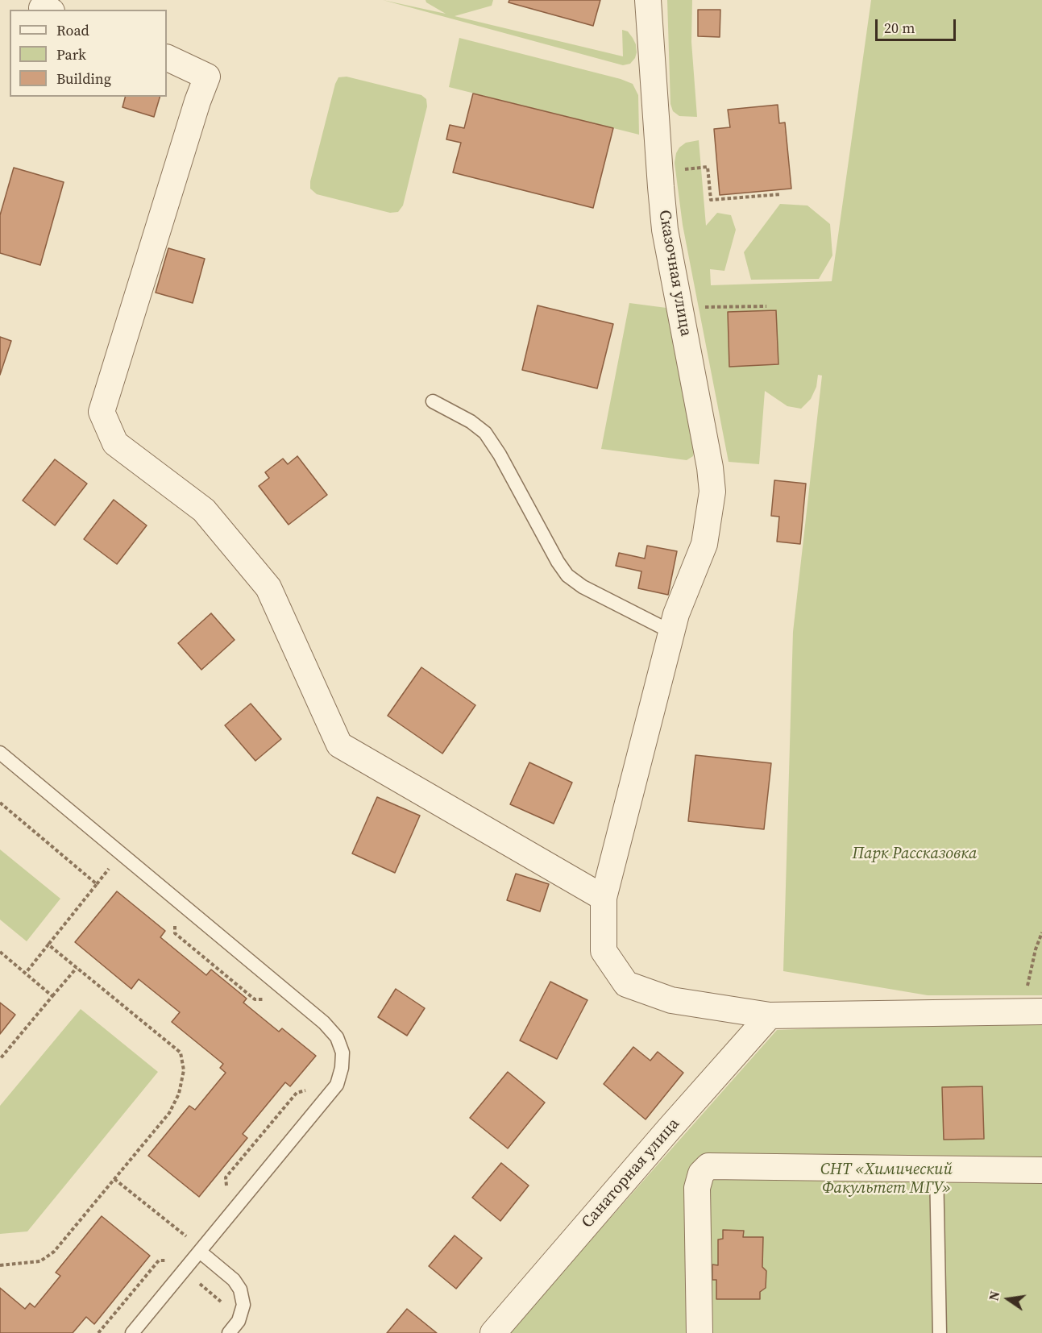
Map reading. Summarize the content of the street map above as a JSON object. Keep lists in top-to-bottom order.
{
  "streets": {
    "street": ["Сказочная улица", "Санаторная улица"]
  },
  "crossings": [
    ["Сказочная улица", "Санаторная улица"]
  ],
  "parks": ["Парк Рассказовка", "СНТ «Химический Факультет МГУ»"],
  "legend": ["Road", "Park", "Building"],
  "scale_bar": "20 m",
  "north": "left"
}
